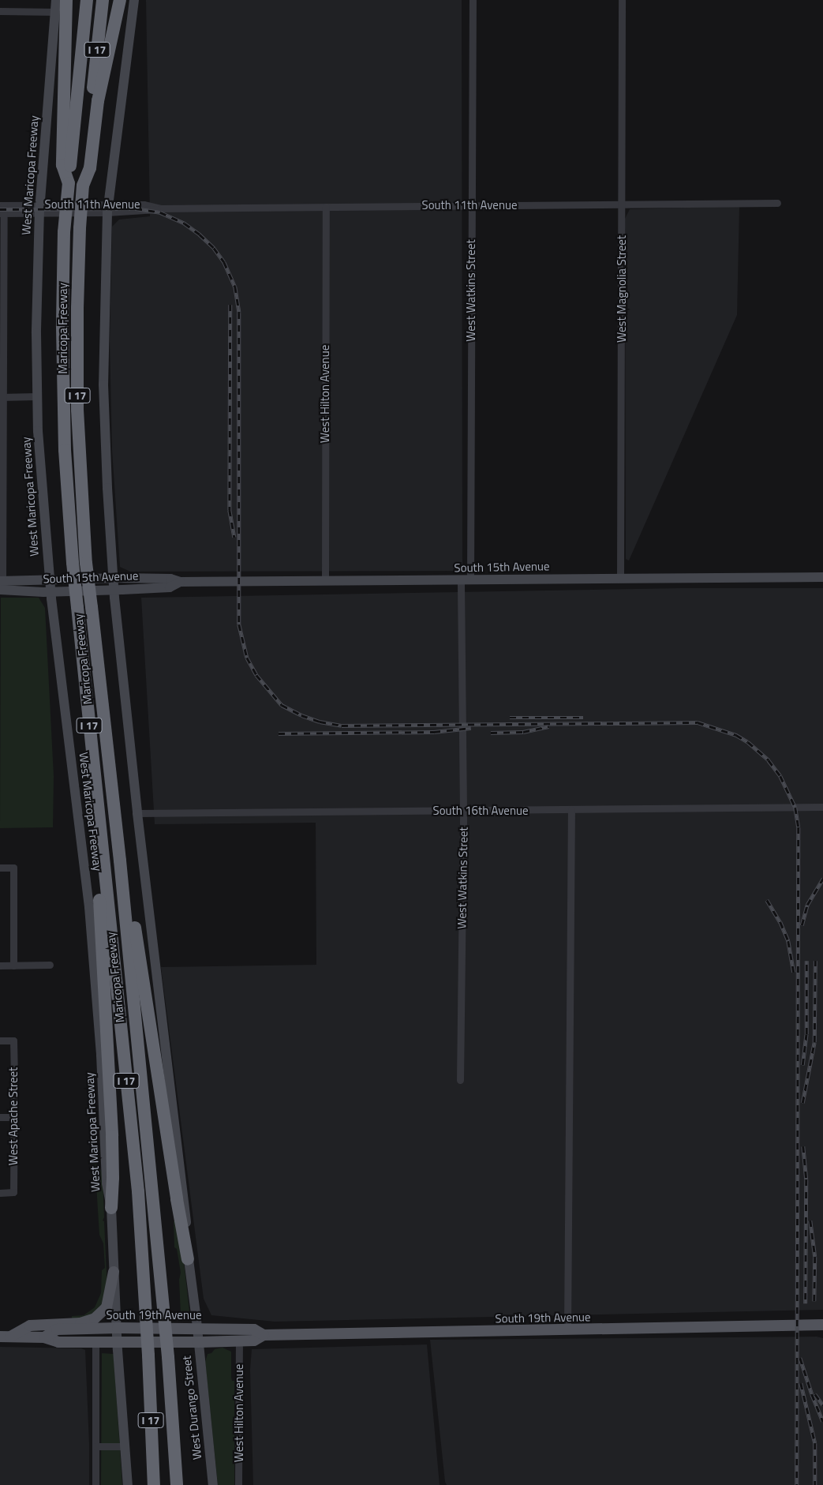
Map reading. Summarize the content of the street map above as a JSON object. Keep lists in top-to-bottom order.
{
  "streets": {
    "highway": ["I 17", "Maricopa Freeway"],
    "main road": [
      "West Maricopa Freeway",
      "South 15th Avenue",
      "South 19th Avenue",
      "West Durango Street"
    ],
    "street": [
      "South 11th Avenue",
      "West Magnolia Street",
      "West Watkins Street",
      "West Hilton Avenue",
      "South 16th Avenue",
      "West Apache Street"
    ]
  },
  "crossings": [
    ["West Maricopa Freeway", "South 11th Avenue"],
    ["West Maricopa Freeway", "South 15th Avenue"],
    ["West Maricopa Freeway", "South 19th Avenue"],
    ["South 11th Avenue", "West Magnolia Street"],
    ["South 11th Avenue", "West Watkins Street"],
    ["South 11th Avenue", "West Hilton Avenue"],
    ["West Magnolia Street", "South 15th Avenue"],
    ["West Watkins Street", "South 15th Avenue"],
    ["West Watkins Street", "South 16th Avenue"],
    ["West Hilton Avenue", "South 15th Avenue"],
    ["West Hilton Avenue", "South 19th Avenue"],
    ["South 19th Avenue", "West Durango Street"]
  ]
}
